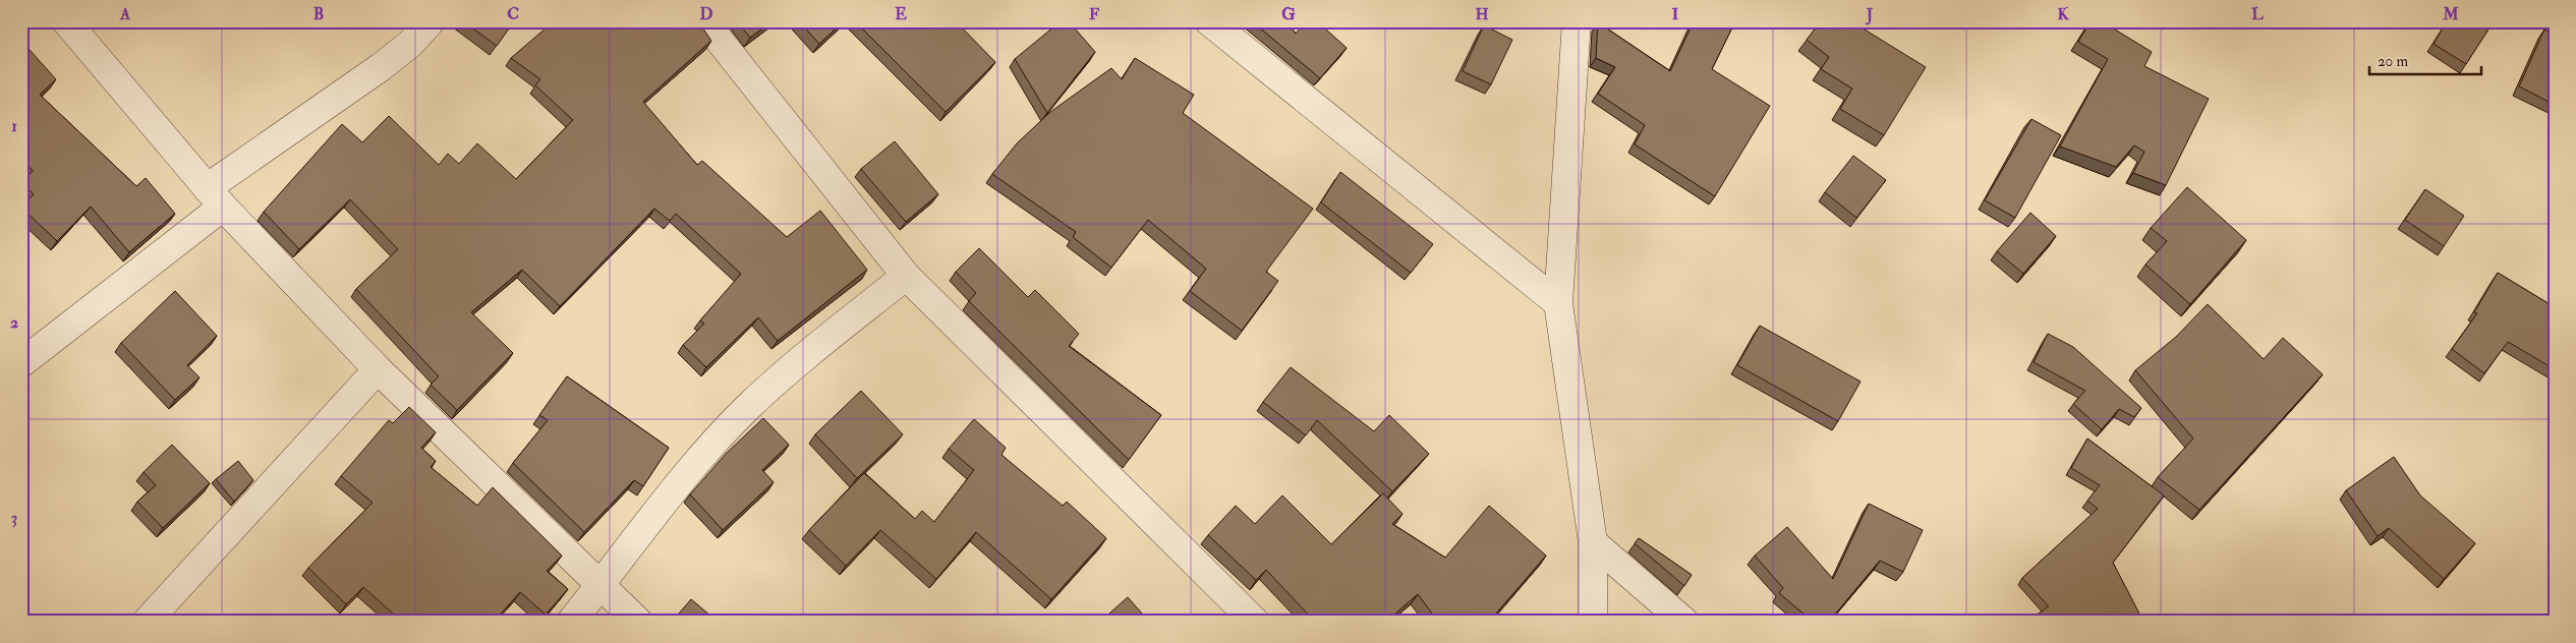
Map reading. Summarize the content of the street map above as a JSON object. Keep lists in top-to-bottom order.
{
  "scale_bar": "20 m",
  "grid": {
    "columns": [
      "A",
      "B",
      "C",
      "D",
      "E",
      "F",
      "G",
      "H",
      "I",
      "J",
      "K",
      "L",
      "M"
    ],
    "rows": ["1", "2", "3"]
  }
}
